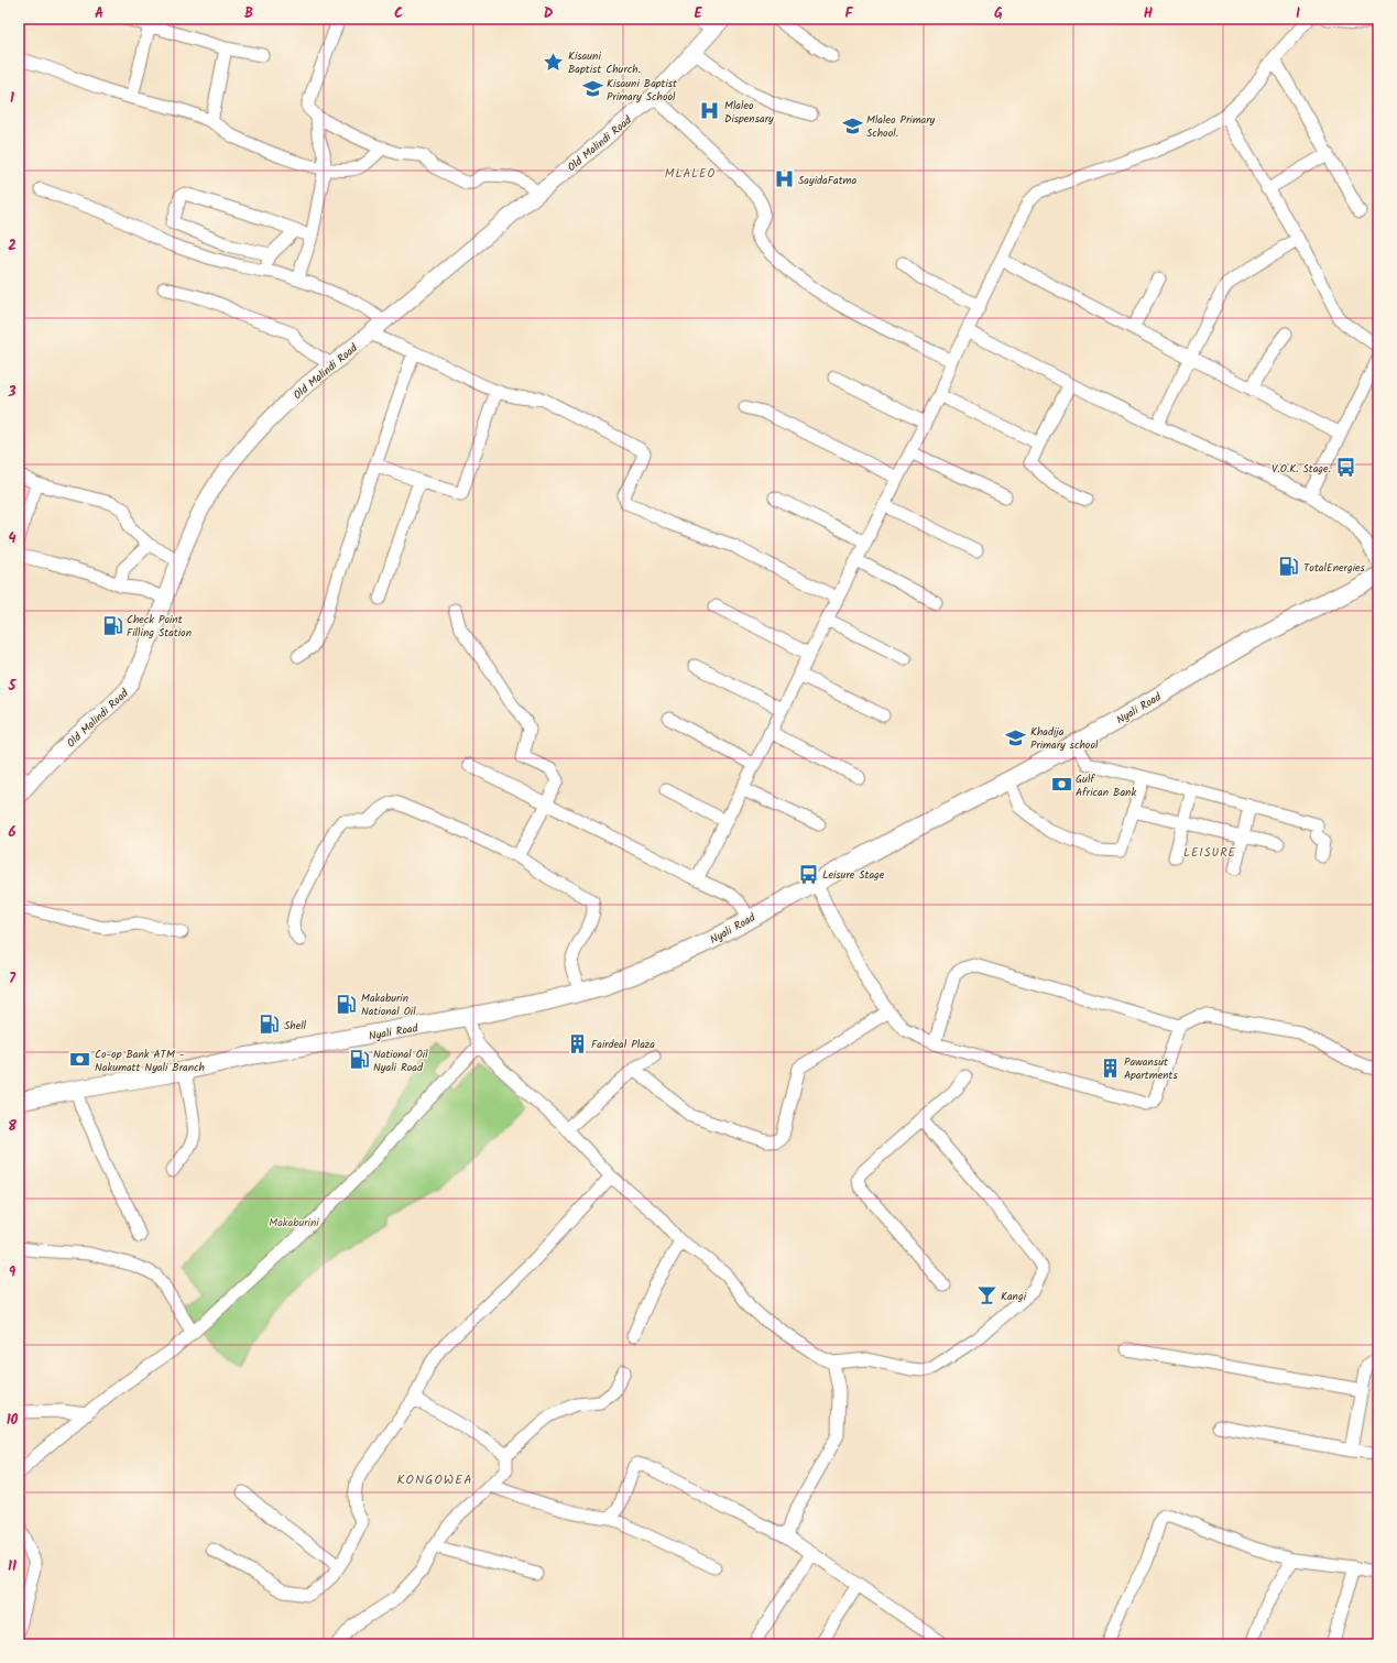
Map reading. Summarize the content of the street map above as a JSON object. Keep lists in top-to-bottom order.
{
  "streets": {
    "highway": ["Nyali Road"],
    "main road": ["Old Malindi Road"]
  },
  "districts": ["MLALEO", "LEISURE", "KONGOWEA"],
  "parks": ["Makaburini"],
  "places": {
    "place": ["Kisauni Baptist Church."],
    "school or university": ["Kisauni Baptist Primary School", "Mlaleo Primary School.", "Khadija Primary school"],
    "hospital": ["Mlaleo Dispensary", "SayidaFatma"],
    "bus stop": ["V.O.K. Stage.", "Leisure Stage"],
    "fuel station": [
      "TotalEnergies",
      "Check Point Filling Station",
      "Makaburin National Oil",
      "Shell",
      "National Oil Nyali Road"
    ],
    "bank": ["Gulf African Bank", "Co-op Bank ATM - Nakumatt Nyali Branch"],
    "building": ["Fairdeal Plaza", "Pawansut Apartments"],
    "bar": ["Kangi"]
  },
  "grid": {
    "columns": [
      "A",
      "B",
      "C",
      "D",
      "E",
      "F",
      "G",
      "H",
      "I"
    ],
    "rows": [
      "1",
      "2",
      "3",
      "4",
      "5",
      "6",
      "7",
      "8",
      "9",
      "10",
      "11"
    ]
  }
}
